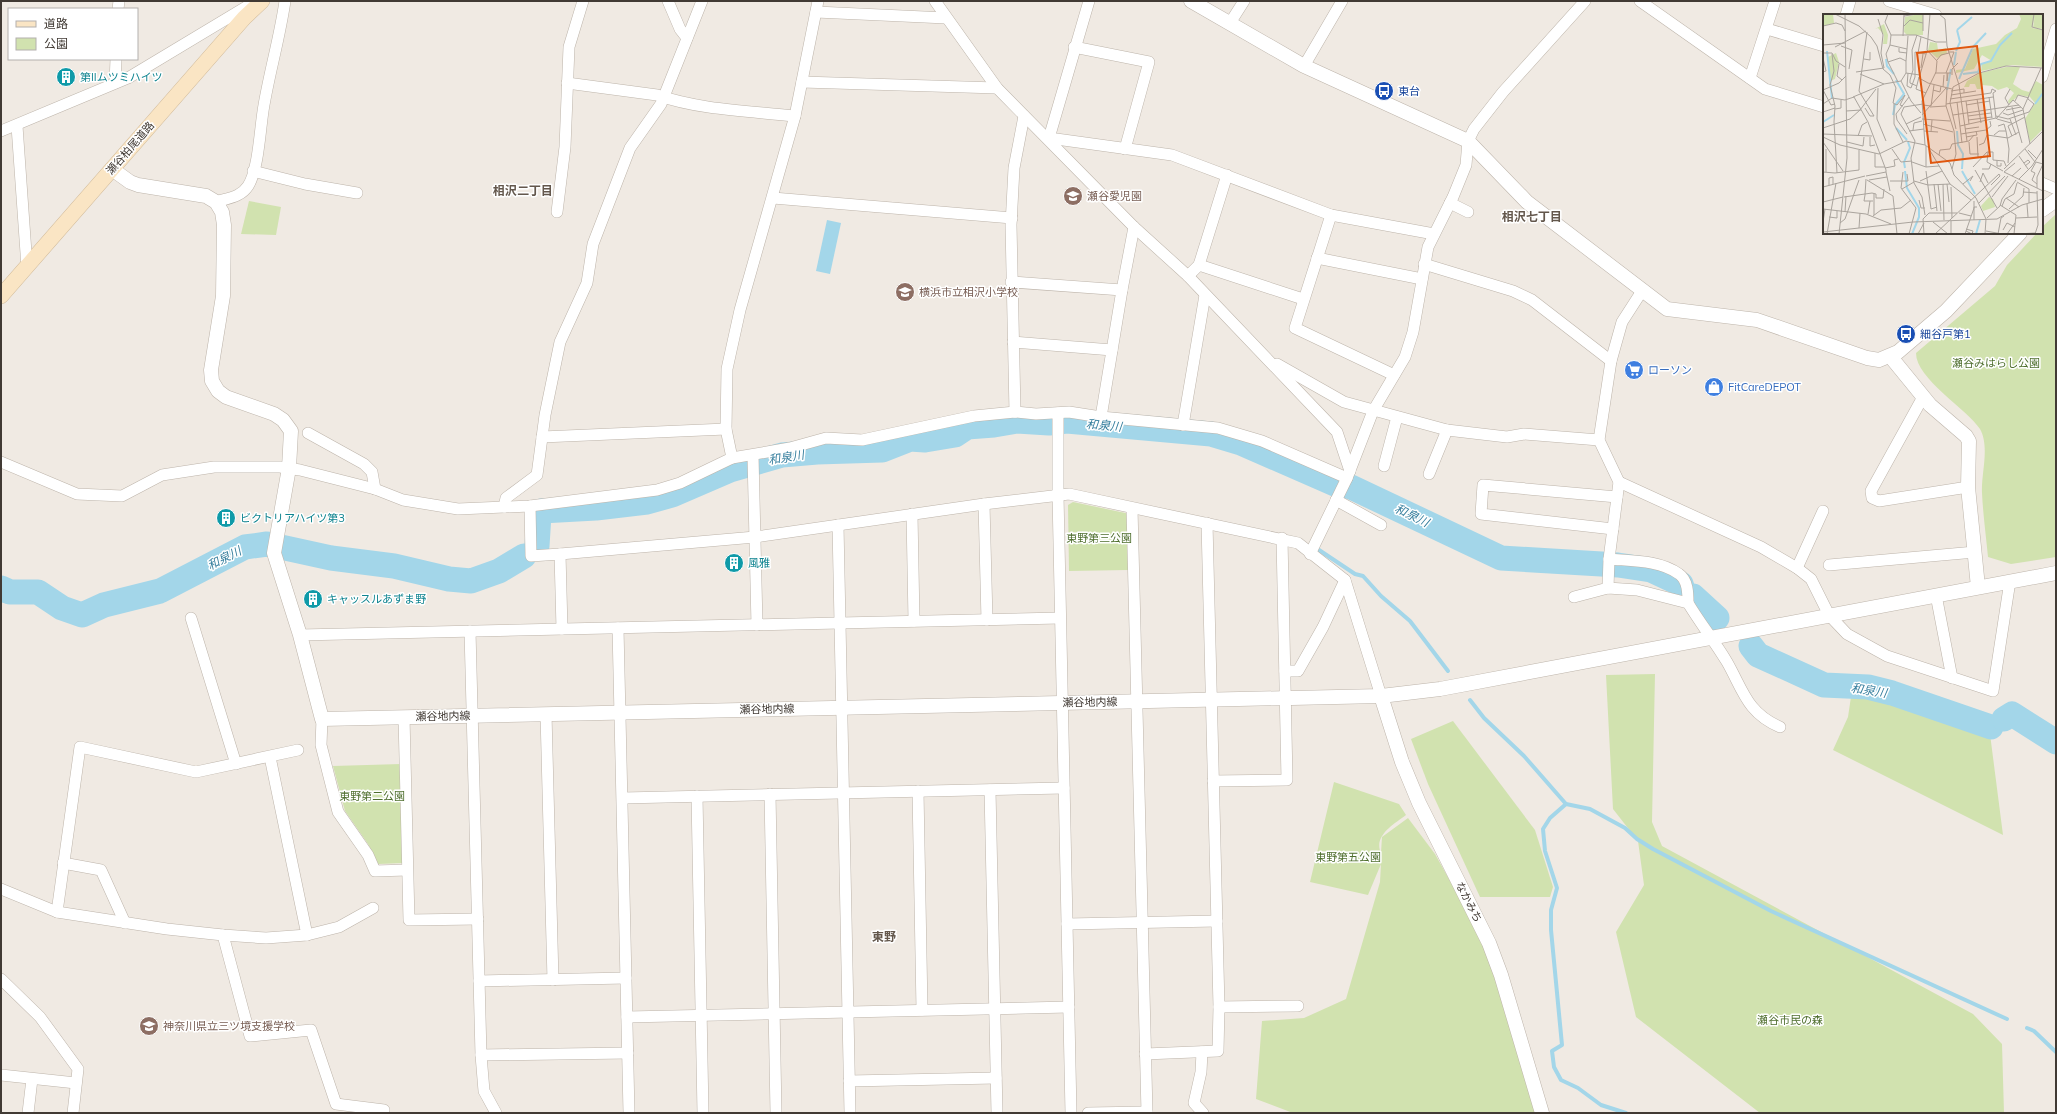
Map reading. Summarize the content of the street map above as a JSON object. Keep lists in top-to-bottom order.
{
  "streets": {
    "main road": ["瀬谷柏尾道路"],
    "street": ["瀬谷地内線", "なかみち"]
  },
  "crossings": [
    ["瀬谷地内線", "なかみち"]
  ],
  "districts": ["相沢二丁目", "相沢七丁目", "東野"],
  "water": ["和泉川"],
  "parks": [
    "瀬谷みはらし公園",
    "東野第三公園",
    "東野第二公園",
    "東野第五公園",
    "瀬谷市民の森"
  ],
  "places": {
    "building": [
      "第IIムツミハイツ",
      "ビクトリアハイツ第3",
      "風雅",
      "キャッスルあずま野"
    ],
    "bus stop": ["東台", "細谷戸第1"],
    "school or university": ["瀬谷愛児園", "横浜市立相沢小学校", "神奈川県立三ツ境支援学校"],
    "supermarket": ["ローソン"],
    "shop": ["FitCareDEPOT"]
  },
  "legend": ["道路", "公園"]
}
